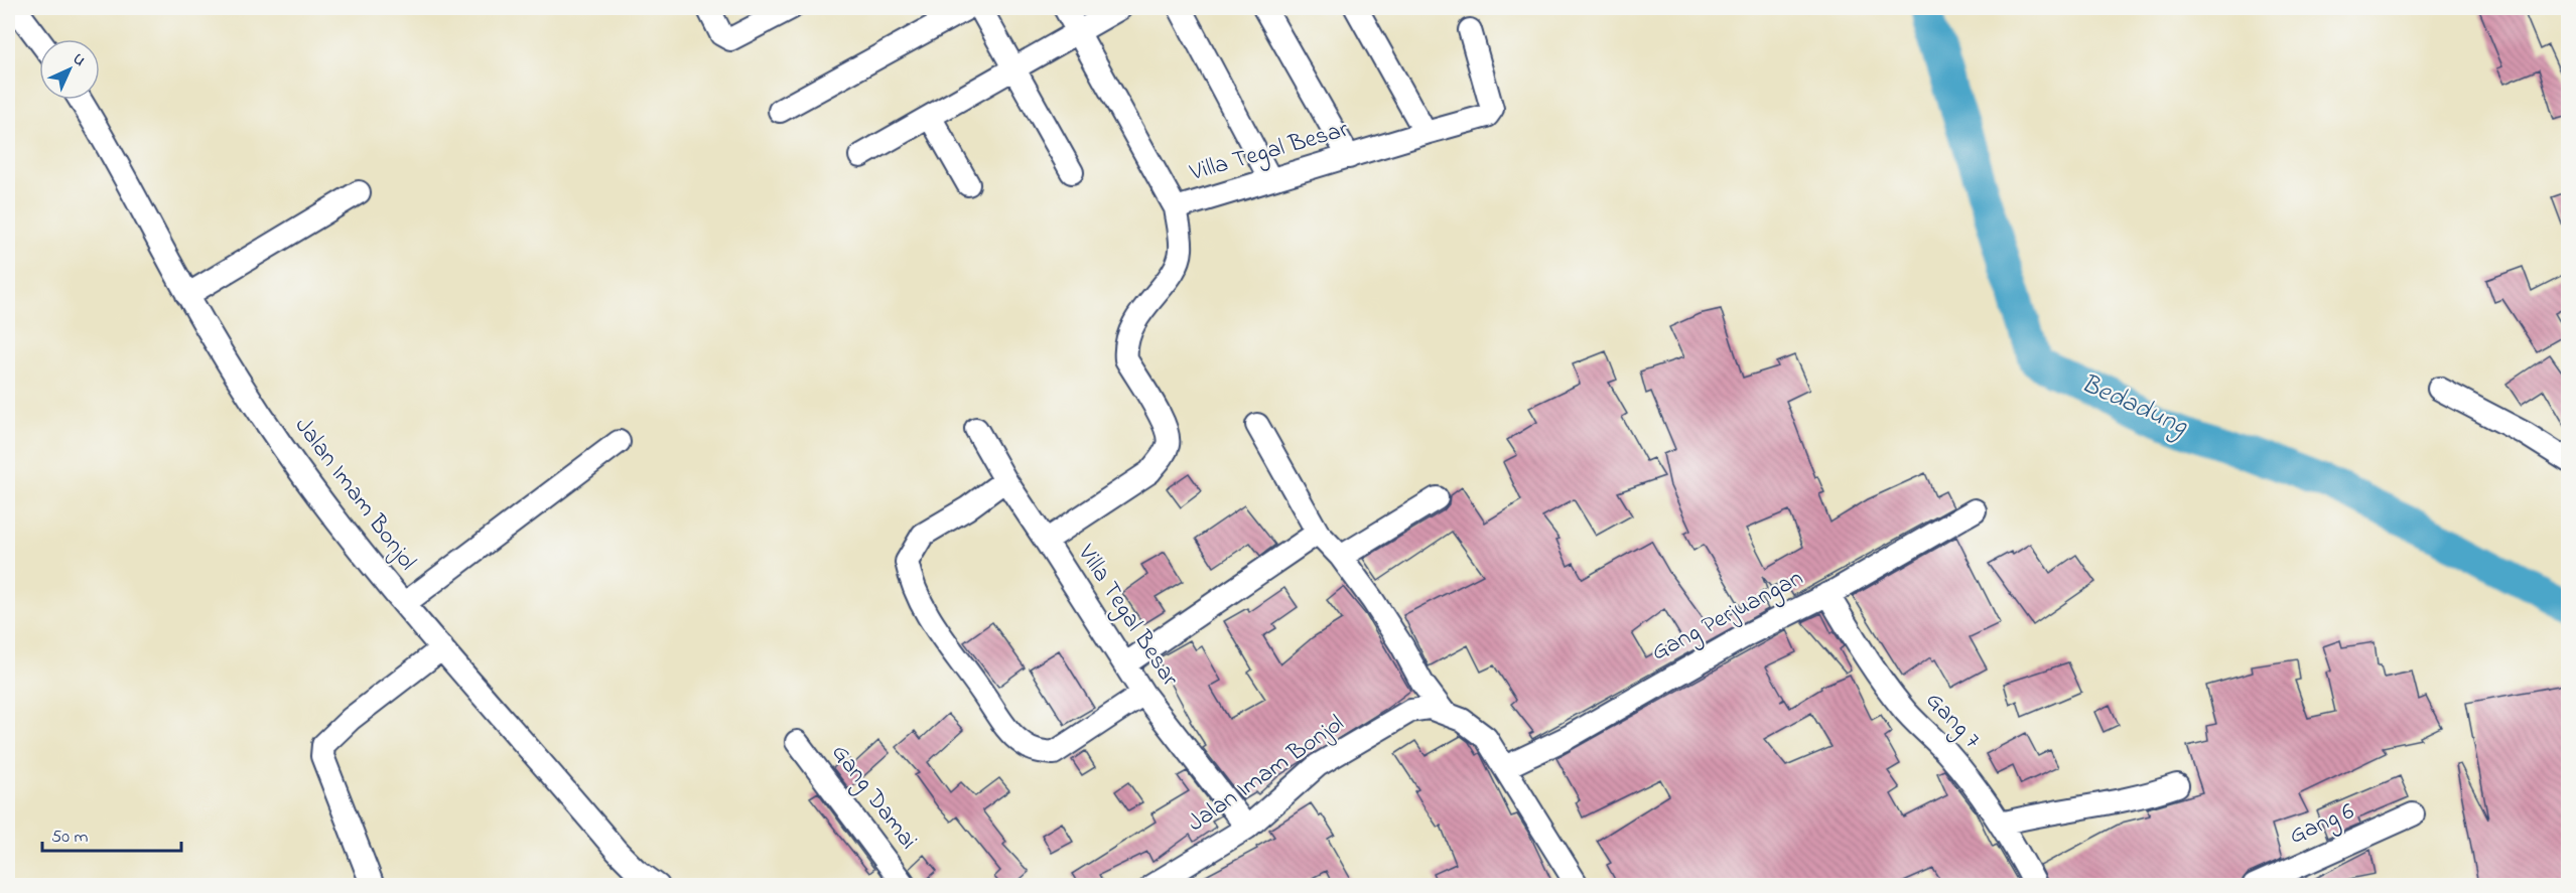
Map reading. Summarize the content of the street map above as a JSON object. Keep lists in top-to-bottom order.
{
  "streets": {
    "street": [
      "Villa Tegal Besar",
      "Jalan Imam Bonjol",
      "Gang Perjuangan",
      "Gang 7",
      "Gang Damai",
      "Gang 6"
    ]
  },
  "crossings": [
    ["Villa Tegal Besar", "Jalan Imam Bonjol"],
    ["Jalan Imam Bonjol", "Gang Perjuangan"],
    ["Gang Perjuangan", "Gang 7"]
  ],
  "water": ["Bedadung"],
  "scale_bar": "50 m",
  "north": "top right"
}
